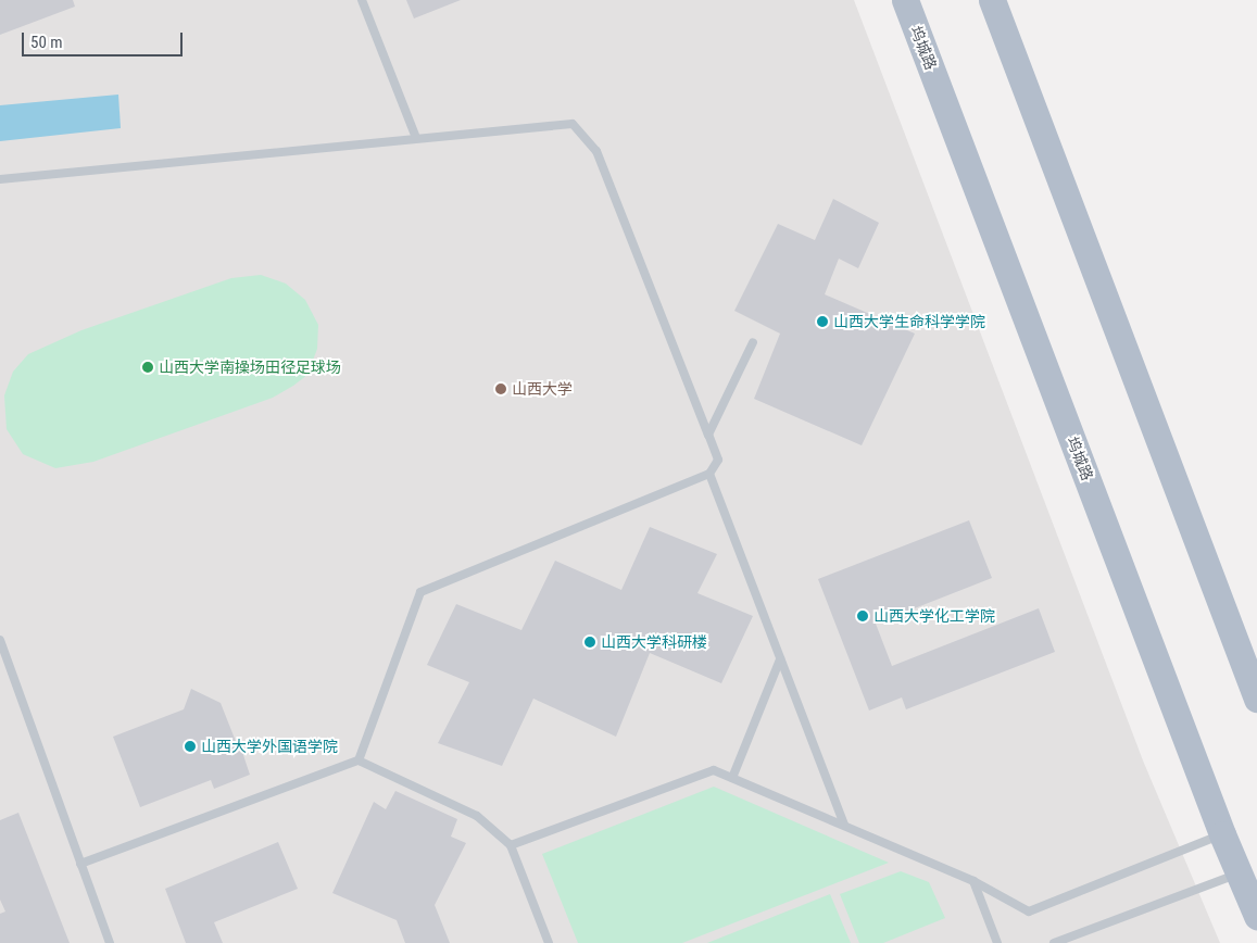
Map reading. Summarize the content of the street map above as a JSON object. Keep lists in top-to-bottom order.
{
  "streets": {
    "main road": ["坞城路"]
  },
  "places": [
    "山西大学生命科学学院",
    "山西大学南操场田径足球场",
    "山西大学",
    "山西大学化工学院",
    "山西大学科研楼",
    "山西大学外国语学院"
  ],
  "scale_bar": "50 m"
}
